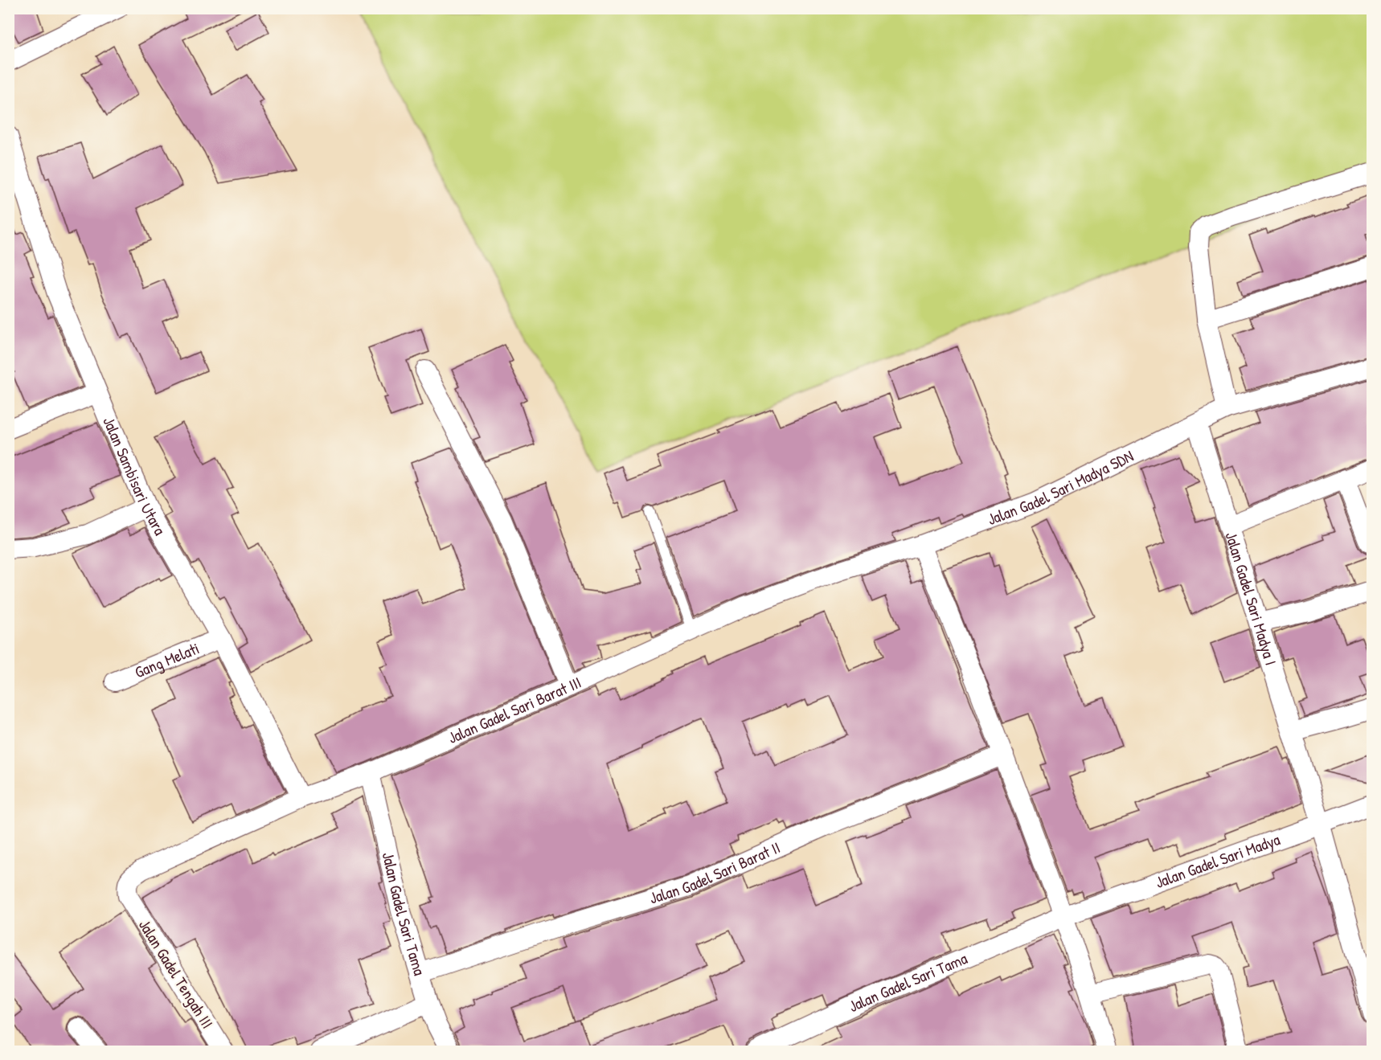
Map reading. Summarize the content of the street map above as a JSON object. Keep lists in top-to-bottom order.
{
  "streets": {
    "street": [
      "Jalan Sambisari Utara",
      "Jalan Gadel Sari Madya SDN",
      "Jalan Gadel Sari Madya I",
      "Gang Melati",
      "Jalan Gadel Sari Barat III",
      "Jalan Gadel Sari Madya",
      "Jalan Gadel Sari Barat II",
      "Jalan Gadel Sari Tama",
      "Jalan Gadel Tengah III"
    ]
  },
  "crossings": [
    ["Jalan Sambisari Utara", "Gang Melati"],
    ["Jalan Sambisari Utara", "Jalan Gadel Sari Barat III"],
    ["Jalan Gadel Sari Madya SDN", "Jalan Gadel Sari Madya I"],
    ["Jalan Gadel Sari Madya SDN", "Jalan Gadel Sari Barat III"],
    ["Jalan Gadel Sari Madya I", "Jalan Gadel Sari Madya"],
    ["Jalan Gadel Sari Barat III", "Jalan Gadel Sari Tama"],
    ["Jalan Gadel Sari Barat III", "Jalan Gadel Tengah III"],
    ["Jalan Gadel Sari Madya", "Jalan Gadel Sari Tama"],
    ["Jalan Gadel Sari Barat II", "Jalan Gadel Sari Tama"]
  ]
}
